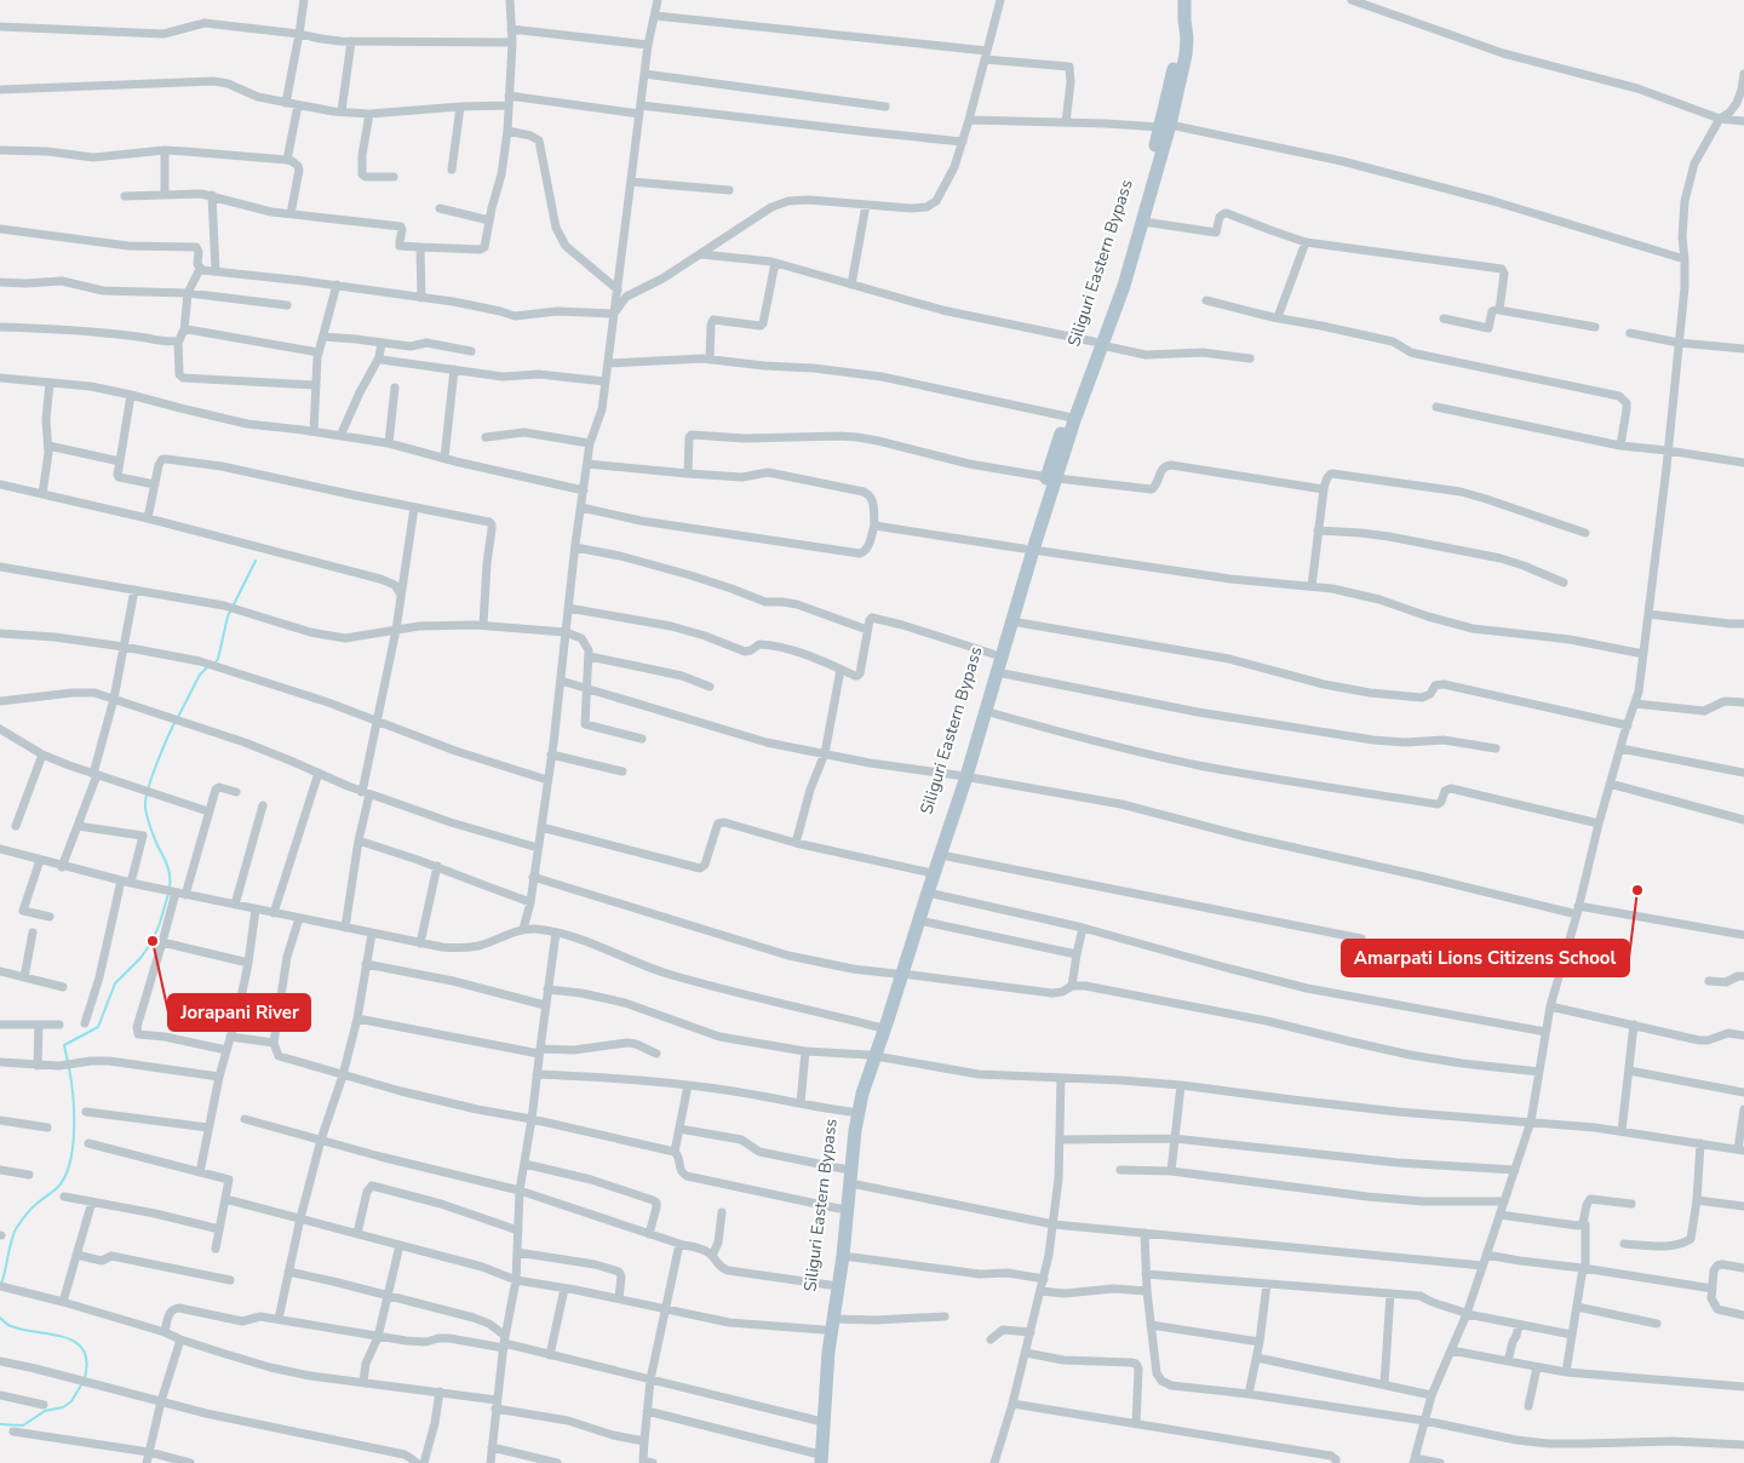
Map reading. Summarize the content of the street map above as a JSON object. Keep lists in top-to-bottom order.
{
  "streets": {
    "main road": ["Siliguri Eastern Bypass"]
  },
  "places": ["Amarpati Lions Citizens School", "Jorapani River"]
}
